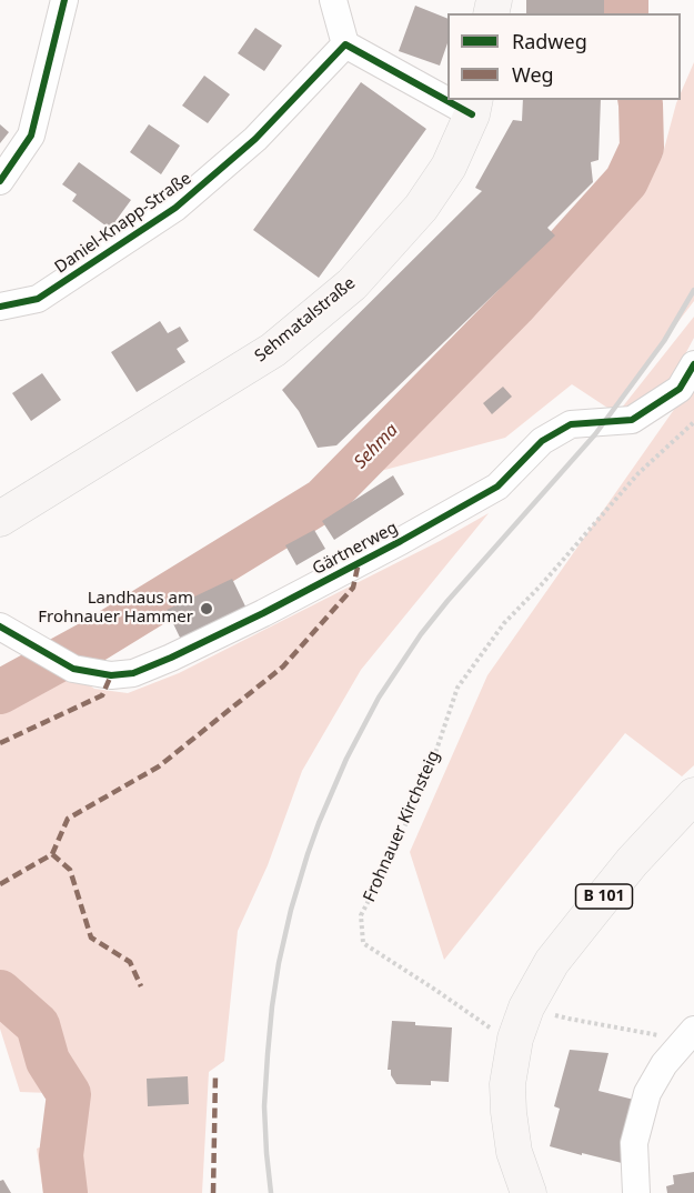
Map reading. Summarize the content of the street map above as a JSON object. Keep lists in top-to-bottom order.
{
  "streets": {
    "main road": ["Sehmatalstraße", "B 101"],
    "street": ["Daniel-Knapp-Straße", "Gärtnerweg"],
    "path": ["Frohnauer Kirchsteig"]
  },
  "crossings": [
    ["Frohnauer Kirchsteig", "B 101"]
  ],
  "water": ["Sehma"],
  "places": ["Landhaus am Frohnauer Hammer"],
  "legend": ["Radweg", "Weg"]
}
